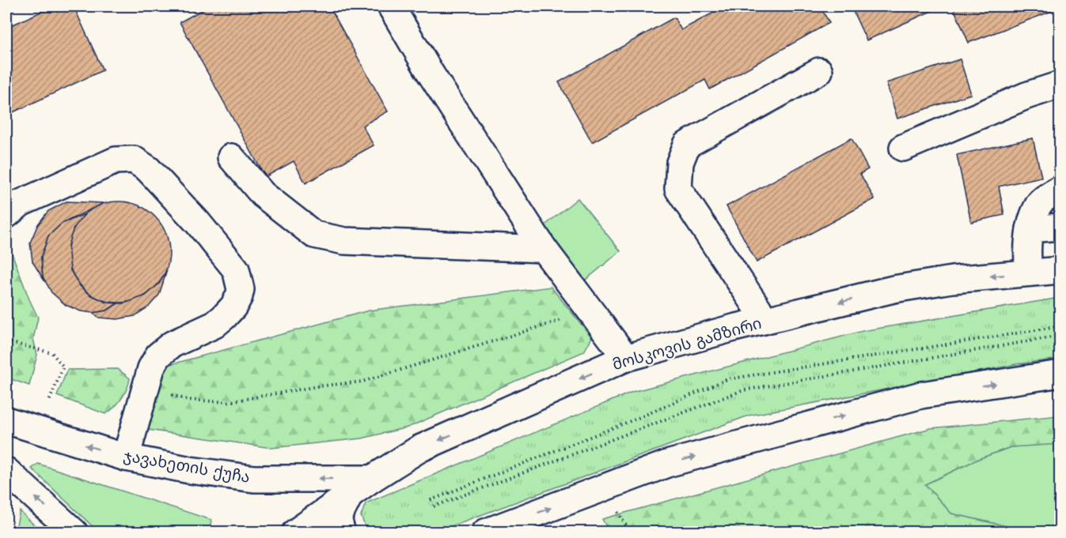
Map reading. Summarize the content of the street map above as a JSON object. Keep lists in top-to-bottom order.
{
  "streets": {
    "main road": ["მოსკოვის გამზირი", "ჯავახეთის ქუჩა"]
  },
  "crossings": [
    ["მოსკოვის გამზირი", "ჯავახეთის ქუჩა"]
  ],
  "one_way": ["ჯავახეთის ქუჩა"]
}
